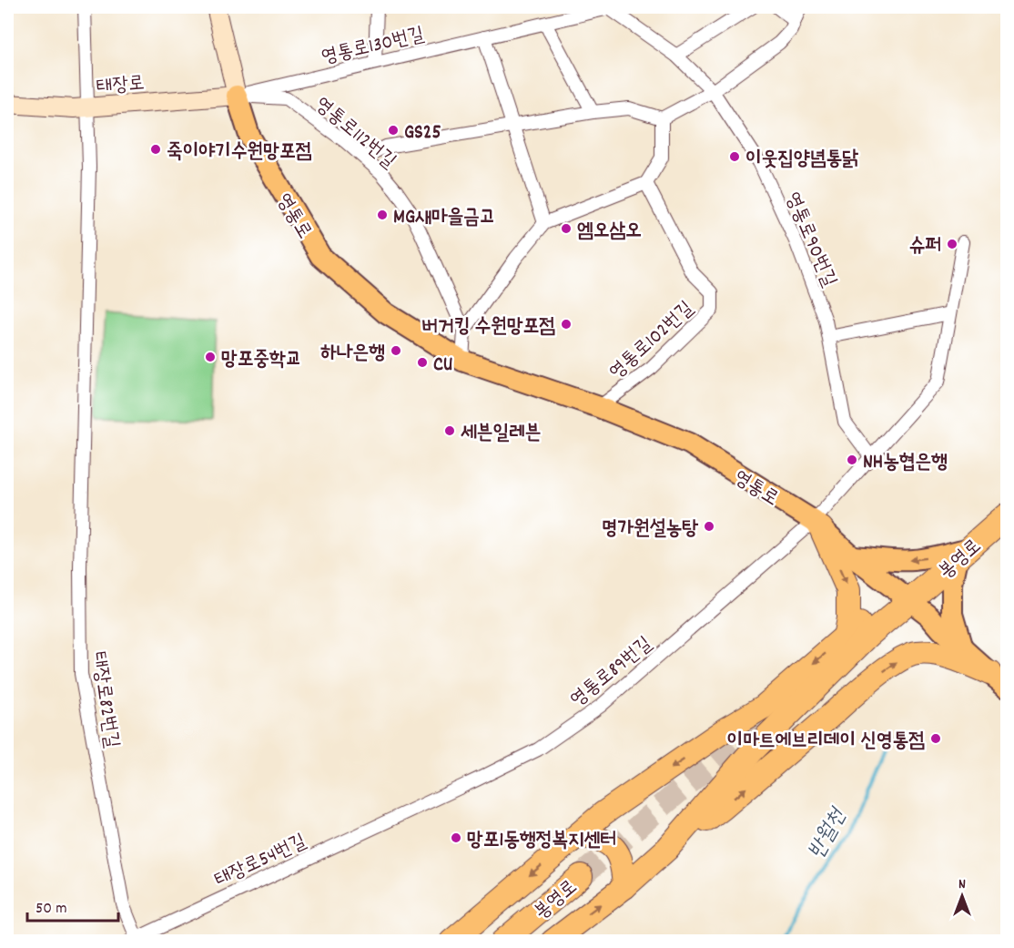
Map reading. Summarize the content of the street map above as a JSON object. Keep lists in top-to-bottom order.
{
  "streets": {
    "highway": ["봉영로"],
    "main road": ["영통로"],
    "street": [
      "영통로130번길",
      "태장로",
      "영통로112번길",
      "영통로90번길",
      "영통로102번길",
      "영통로89번길",
      "태장로82번길",
      "태장로54번길"
    ]
  },
  "crossings": [
    ["영통로130번길", "태장로"],
    ["영통로130번길", "영통로112번길"],
    ["영통로130번길", "영통로"],
    ["영통로130번길", "영통로90번길"],
    ["태장로", "영통로112번길"],
    ["태장로", "영통로"],
    ["태장로", "태장로82번길"],
    ["영통로112번길", "영통로"],
    ["영통로", "영통로102번길"],
    ["영통로", "봉영로"],
    ["영통로", "영통로89번길"],
    ["영통로89번길", "태장로54번길"],
    ["태장로82번길", "태장로54번길"]
  ],
  "water": ["반월천"],
  "places": [
    "GS25",
    "죽이야기수원망포점",
    "이웃집양념통닭",
    "MG새마을금고",
    "엠오삼오",
    "슈퍼",
    "버거킹 수원망포점",
    "하나은행",
    "망포중학교",
    "CU",
    "세븐일레븐",
    "NH농협은행",
    "명가원설농탕",
    "이마트에브리데이 신영통점",
    "망포1동행정복지센터"
  ],
  "scale_bar": "50 m",
  "north": "top"
}
